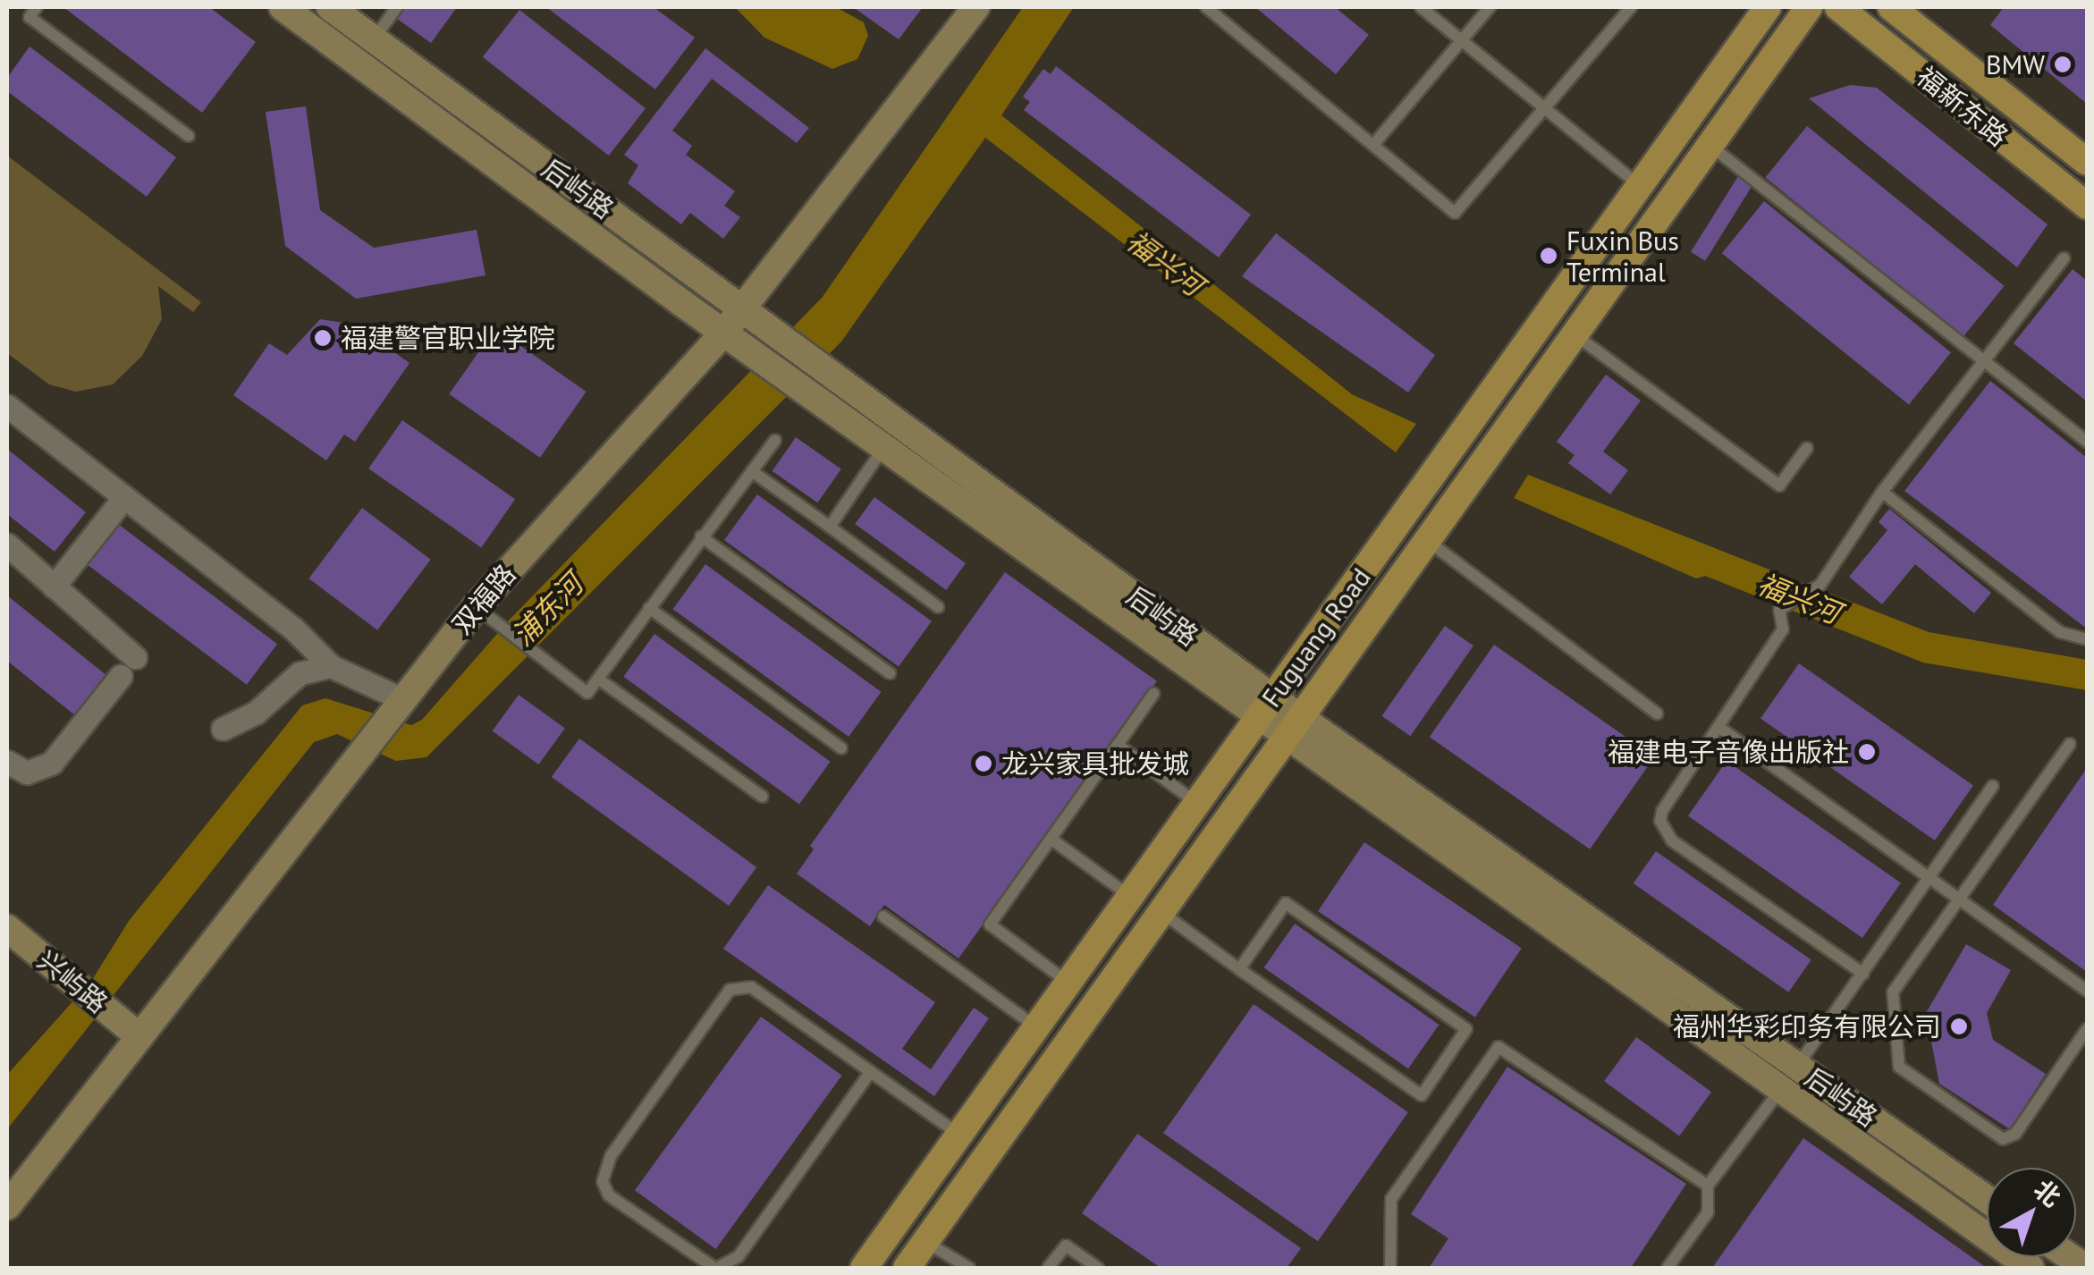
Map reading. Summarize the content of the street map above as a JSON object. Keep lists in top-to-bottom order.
{
  "streets": {
    "main road": [
      "福新东路",
      "后屿路",
      "双福路",
      "Fuguang Road",
      "兴屿路"
    ]
  },
  "crossings": [
    ["后屿路", "双福路"],
    ["后屿路", "Fuguang Road"],
    ["双福路", "兴屿路"]
  ],
  "water": ["福兴河", "浦东河"],
  "places": [
    "BMW",
    "Fuxin Bus Terminal",
    "福建警官职业学院",
    "福建电子音像出版社",
    "龙兴家具批发城",
    "福州华彩印务有限公司"
  ],
  "north": "top right"
}
